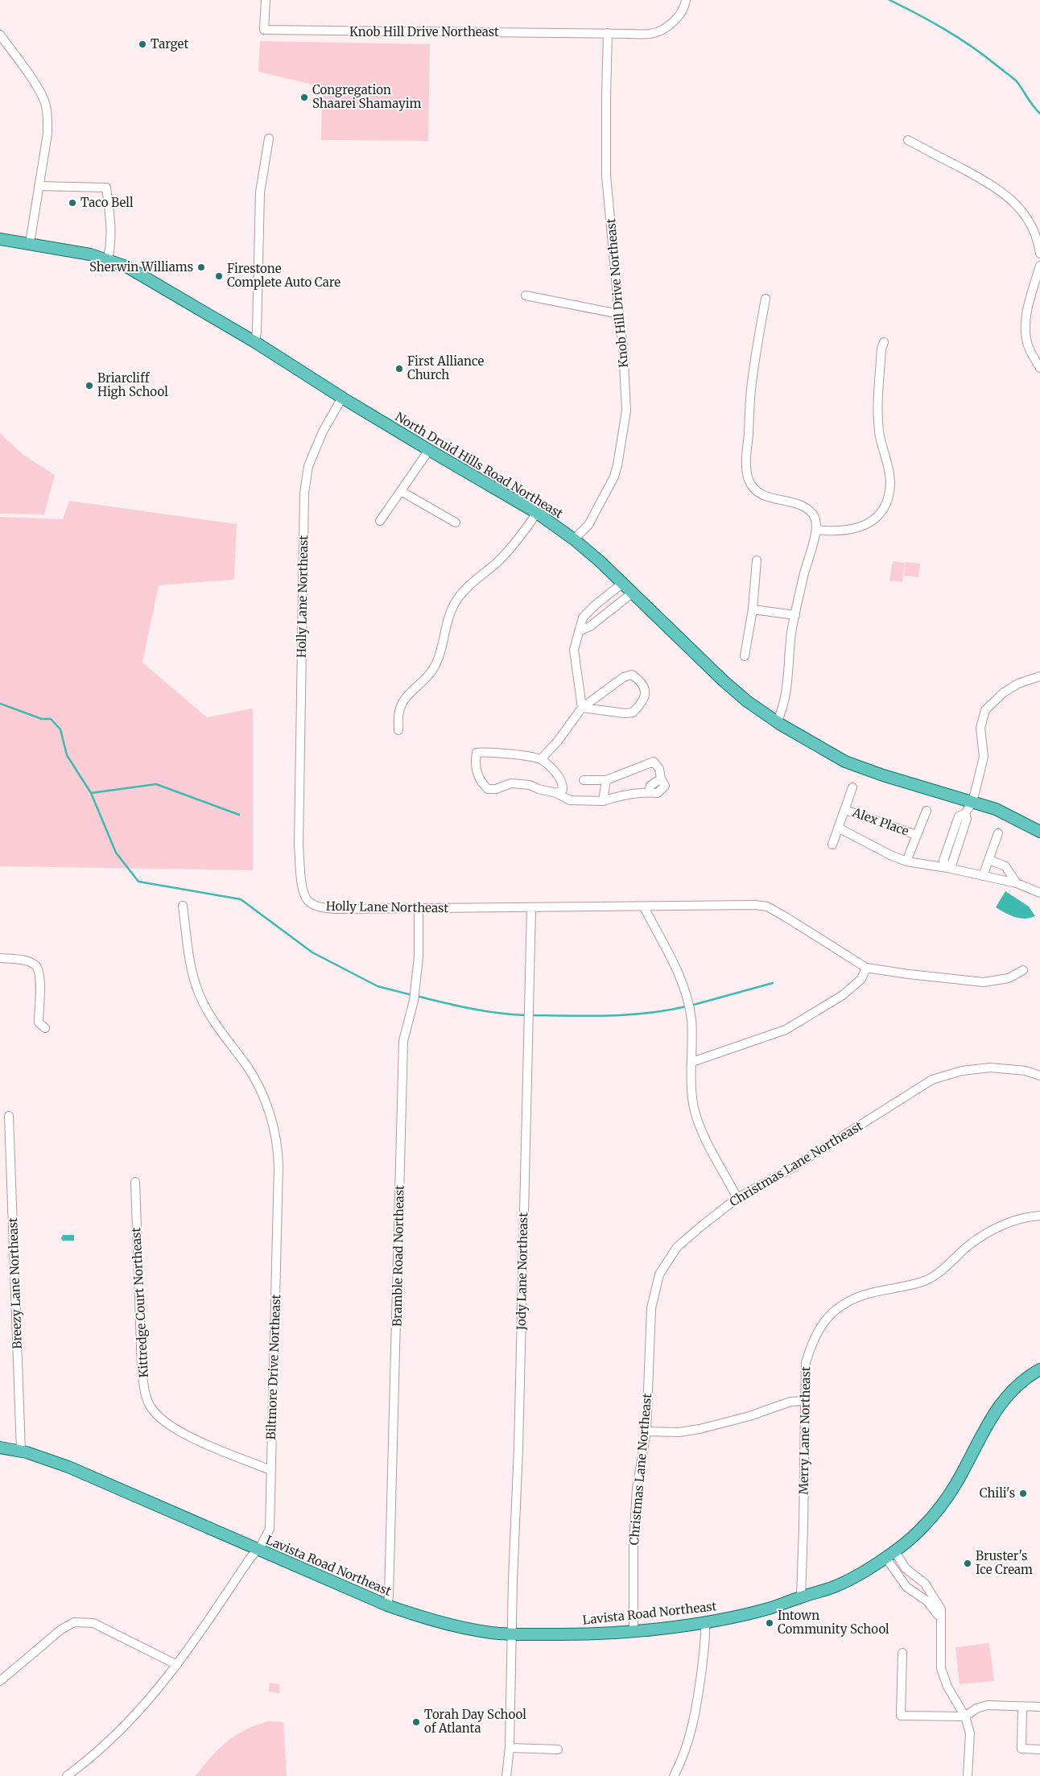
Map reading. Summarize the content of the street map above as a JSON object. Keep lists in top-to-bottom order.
{
  "streets": {
    "main road": ["North Druid Hills Road Northeast", "Lavista Road Northeast"],
    "street": [
      "Knob Hill Drive Northeast",
      "Holly Lane Northeast",
      "Alex Place",
      "Christmas Lane Northeast",
      "Bramble Road Northeast",
      "Jody Lane Northeast",
      "Breezy Lane Northeast",
      "Kittredge Court Northeast",
      "Biltmore Drive Northeast",
      "Merry Lane Northeast"
    ]
  },
  "crossings": [
    ["Knob Hill Drive Northeast", "North Druid Hills Road Northeast"],
    ["North Druid Hills Road Northeast", "Holly Lane Northeast"],
    ["Holly Lane Northeast", "Bramble Road Northeast"],
    ["Holly Lane Northeast", "Jody Lane Northeast"],
    ["Christmas Lane Northeast", "Lavista Road Northeast"],
    ["Bramble Road Northeast", "Lavista Road Northeast"],
    ["Jody Lane Northeast", "Lavista Road Northeast"],
    ["Breezy Lane Northeast", "Lavista Road Northeast"],
    ["Kittredge Court Northeast", "Biltmore Drive Northeast"],
    ["Biltmore Drive Northeast", "Lavista Road Northeast"],
    ["Merry Lane Northeast", "Lavista Road Northeast"]
  ],
  "places": [
    "Target",
    "Congregation Shaarei Shamayim",
    "Taco Bell",
    "Sherwin Williams",
    "Firestone Complete Auto Care",
    "First Alliance Church",
    "Briarcliff High School",
    "Chili's",
    "Bruster's Ice Cream",
    "Intown Community School",
    "Torah Day School of Atlanta"
  ]
}
